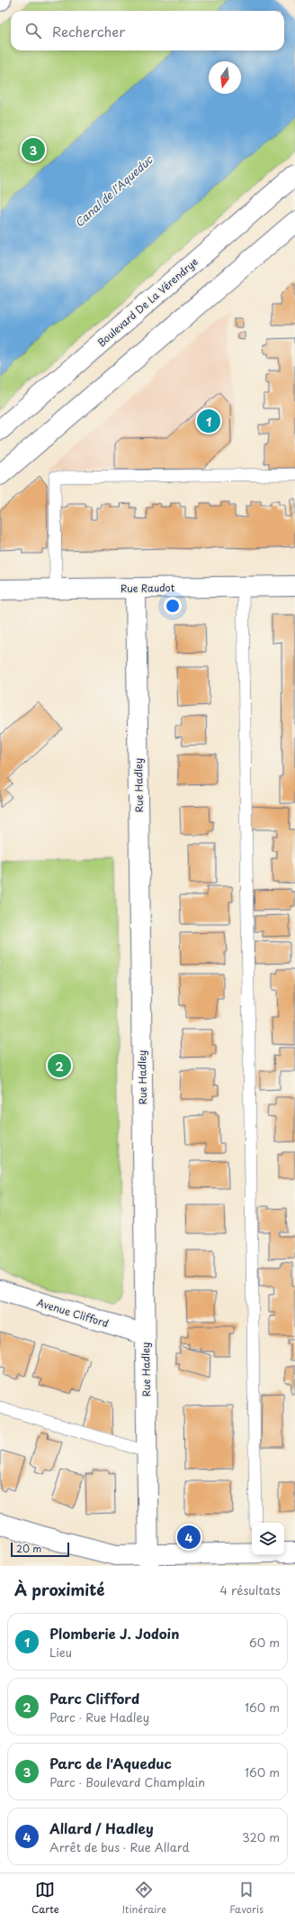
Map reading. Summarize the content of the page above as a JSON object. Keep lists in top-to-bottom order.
{
  "streets": {
    "street": [
      "Boulevard De La Vérendrye",
      "Rue Raudot",
      "Rue Hadley",
      "Avenue Clifford"
    ]
  },
  "crossings": [
    ["Rue Raudot", "Rue Hadley"],
    ["Rue Hadley", "Avenue Clifford"]
  ],
  "water": ["Canal de l'Aqueduc"],
  "scale_bar": "20 m",
  "north": "bottom",
  "page": {
    "search": "Rechercher",
    "pins": [
      "3",
      "1",
      "2",
      "4"
    ],
    "scale": "20 m",
    "heading": ["À proximité", "4 résultats"],
    "list": [
      {
        "mark": "1",
        "name": "Plomberie J. Jodoin",
        "note": "Lieu",
        "value": "60 m"
      },
      {
        "mark": "2",
        "name": "Parc Clifford",
        "note": "Parc · Rue Hadley",
        "value": "160 m"
      },
      {
        "mark": "3",
        "name": "Parc de l'Aqueduc",
        "note": "Parc · Boulevard Champlain",
        "value": "160 m"
      },
      {
        "mark": "4",
        "name": "Allard / Hadley",
        "note": "Arrêt de bus · Rue Allard",
        "value": "320 m"
      }
    ],
    "nav": ["Carte", "Itinéraire", "Favoris"]
  }
}
